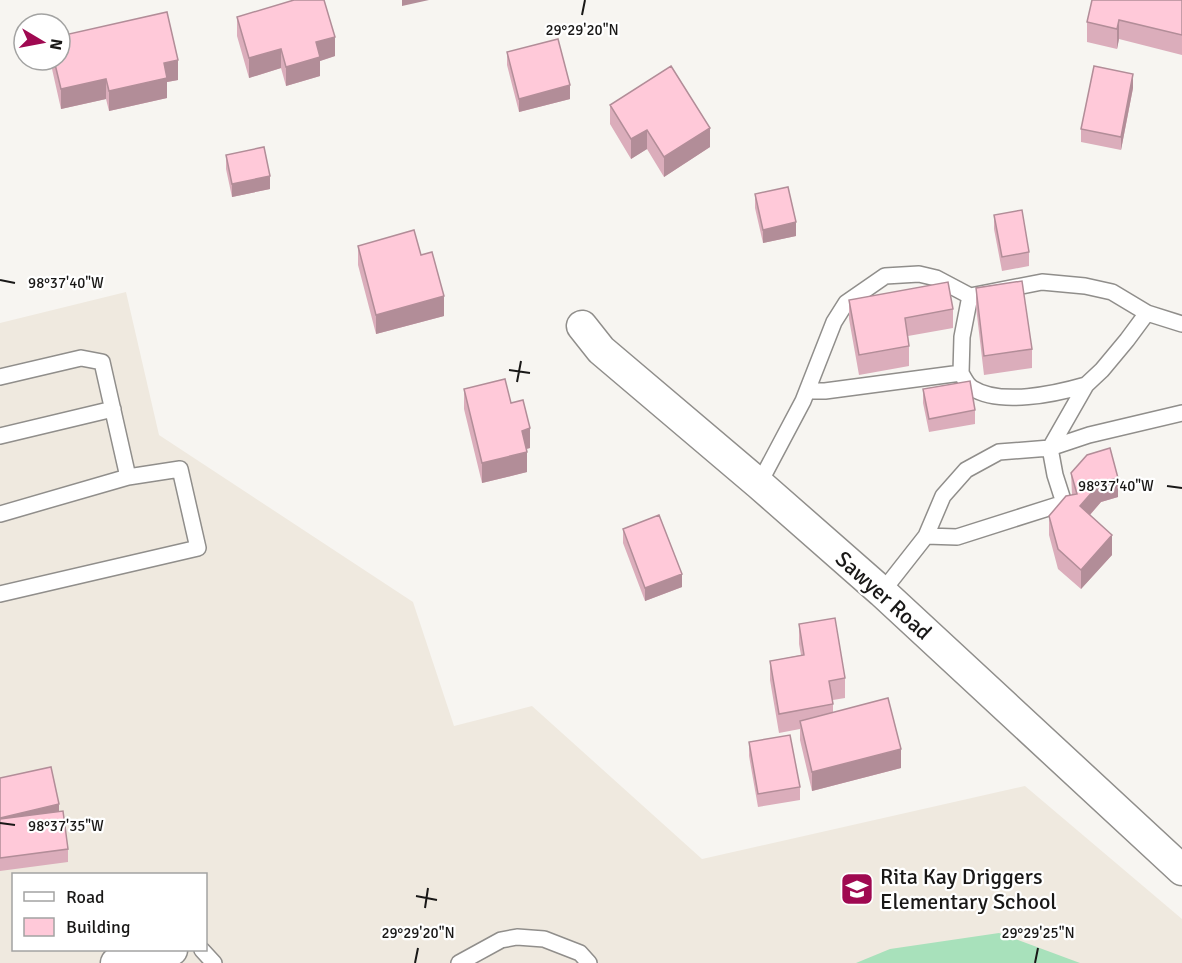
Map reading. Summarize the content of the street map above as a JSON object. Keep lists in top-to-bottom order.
{
  "streets": {
    "street": ["Sawyer Road"]
  },
  "places": {
    "school or university": ["Rita Kay Driggers Elementary School"]
  },
  "legend": ["Road", "Building"],
  "north": "right",
  "coordinates": [
    "29°29'20\"N",
    "98°37'40\"W",
    "98°37'35\"W",
    "29°29'25\"N"
  ]
}
